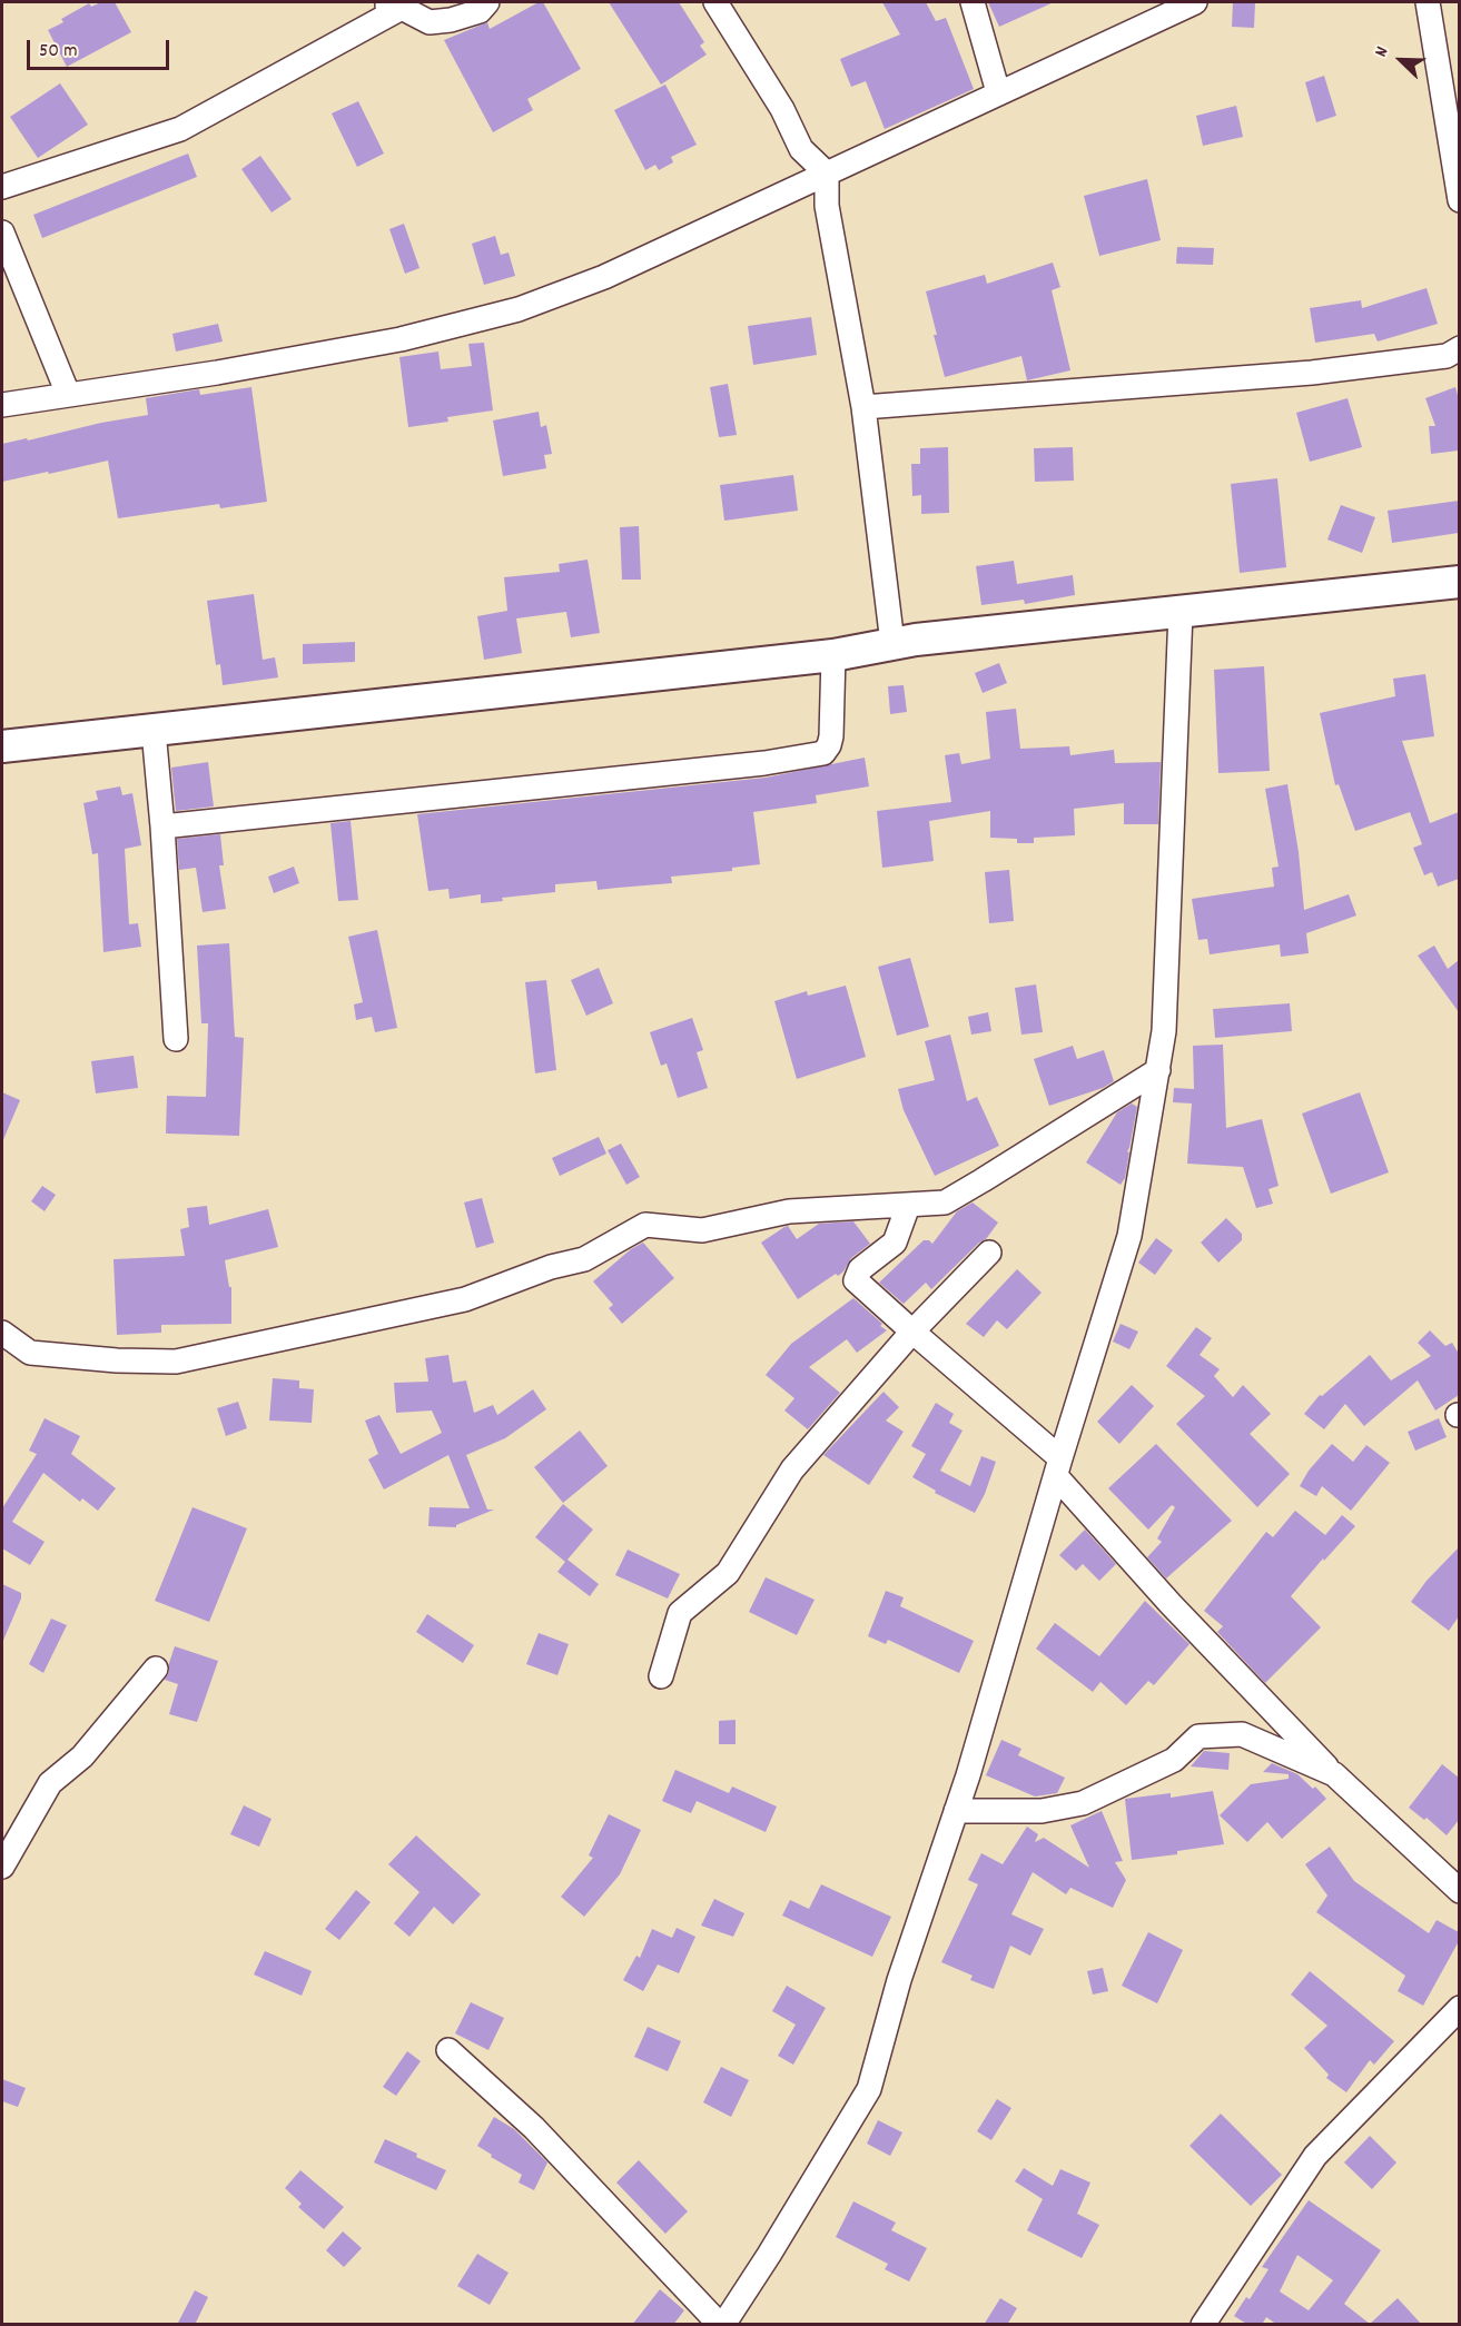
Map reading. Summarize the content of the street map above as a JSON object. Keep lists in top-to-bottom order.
{
  "scale_bar": "50 m",
  "north": "top left"
}
